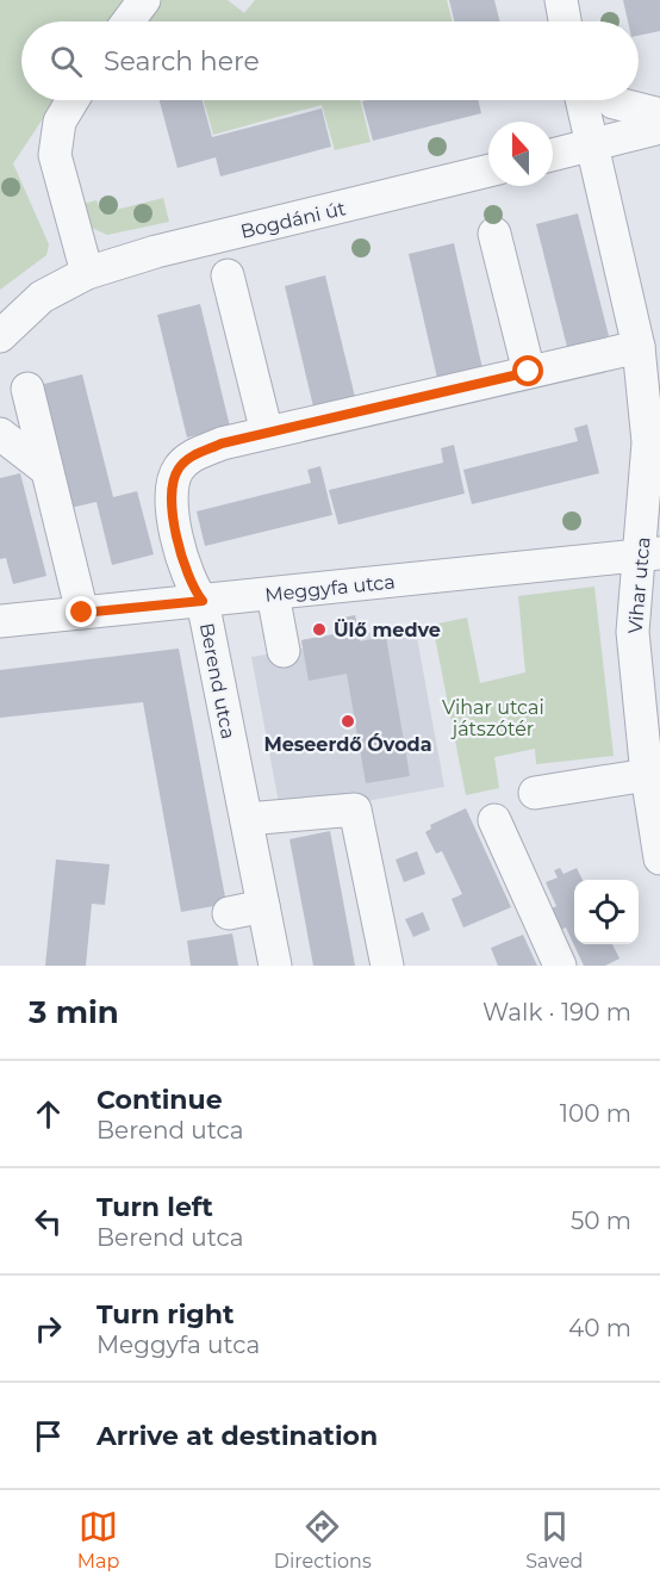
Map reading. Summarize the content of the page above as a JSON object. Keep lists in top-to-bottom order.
{
  "streets": {
    "street": [
      "Bogdáni út",
      "Vihar utca",
      "Meggyfa utca",
      "Berend utca"
    ]
  },
  "crossings": [
    ["Vihar utca", "Meggyfa utca"],
    ["Vihar utca", "Berend utca"],
    ["Meggyfa utca", "Berend utca"]
  ],
  "parks": ["Vihar utcai játszótér"],
  "places": ["Ülő medve", "Meseerdő Óvoda"],
  "north": "top",
  "page": {
    "search": "Search here",
    "heading": ["3 min", "Walk · 190 m"],
    "list": [
      ["Continue", "Berend utca", "100 m"],
      ["Turn left", "Berend utca", "50 m"],
      ["Turn right", "Meggyfa utca", "40 m"],
      "Arrive at destination"
    ],
    "nav": ["Map", "Directions", "Saved"]
  }
}
